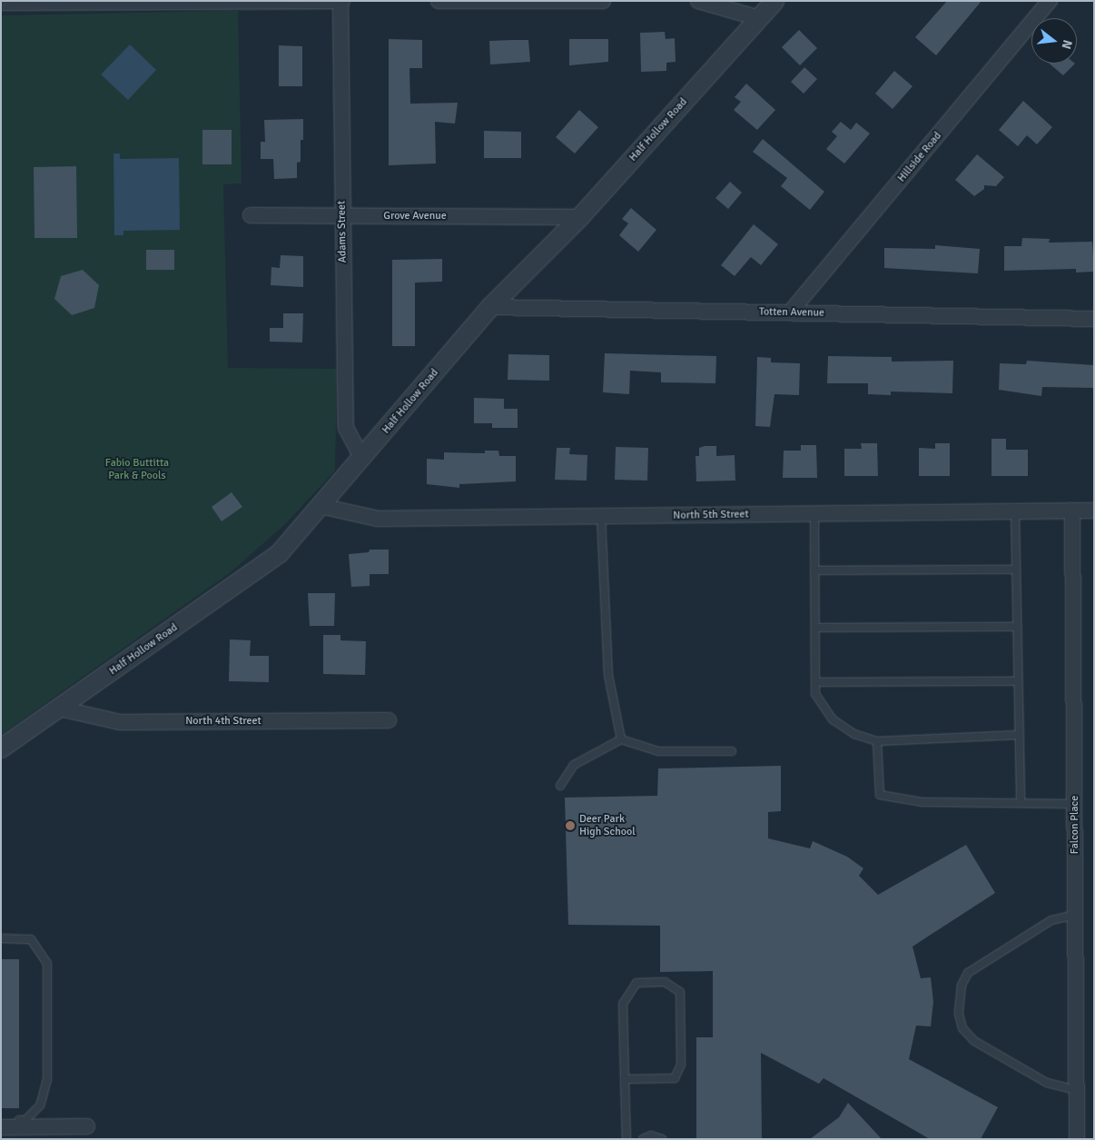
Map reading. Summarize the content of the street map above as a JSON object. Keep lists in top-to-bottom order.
{
  "streets": {
    "street": [
      "Half Hollow Road",
      "Hillside Road",
      "Grove Avenue",
      "Adams Street",
      "Totten Avenue",
      "North 5th Street",
      "North 4th Street",
      "Falcon Place"
    ]
  },
  "crossings": [
    ["Half Hollow Road", "Grove Avenue"],
    ["Half Hollow Road", "Adams Street"],
    ["Half Hollow Road", "Totten Avenue"],
    ["Half Hollow Road", "North 5th Street"],
    ["Half Hollow Road", "North 4th Street"],
    ["Hillside Road", "Totten Avenue"],
    ["Grove Avenue", "Adams Street"],
    ["North 5th Street", "Falcon Place"]
  ],
  "parks": ["Fabio Buttitta Park & Pools"],
  "places": ["Deer Park High School"],
  "north": "right"
}
